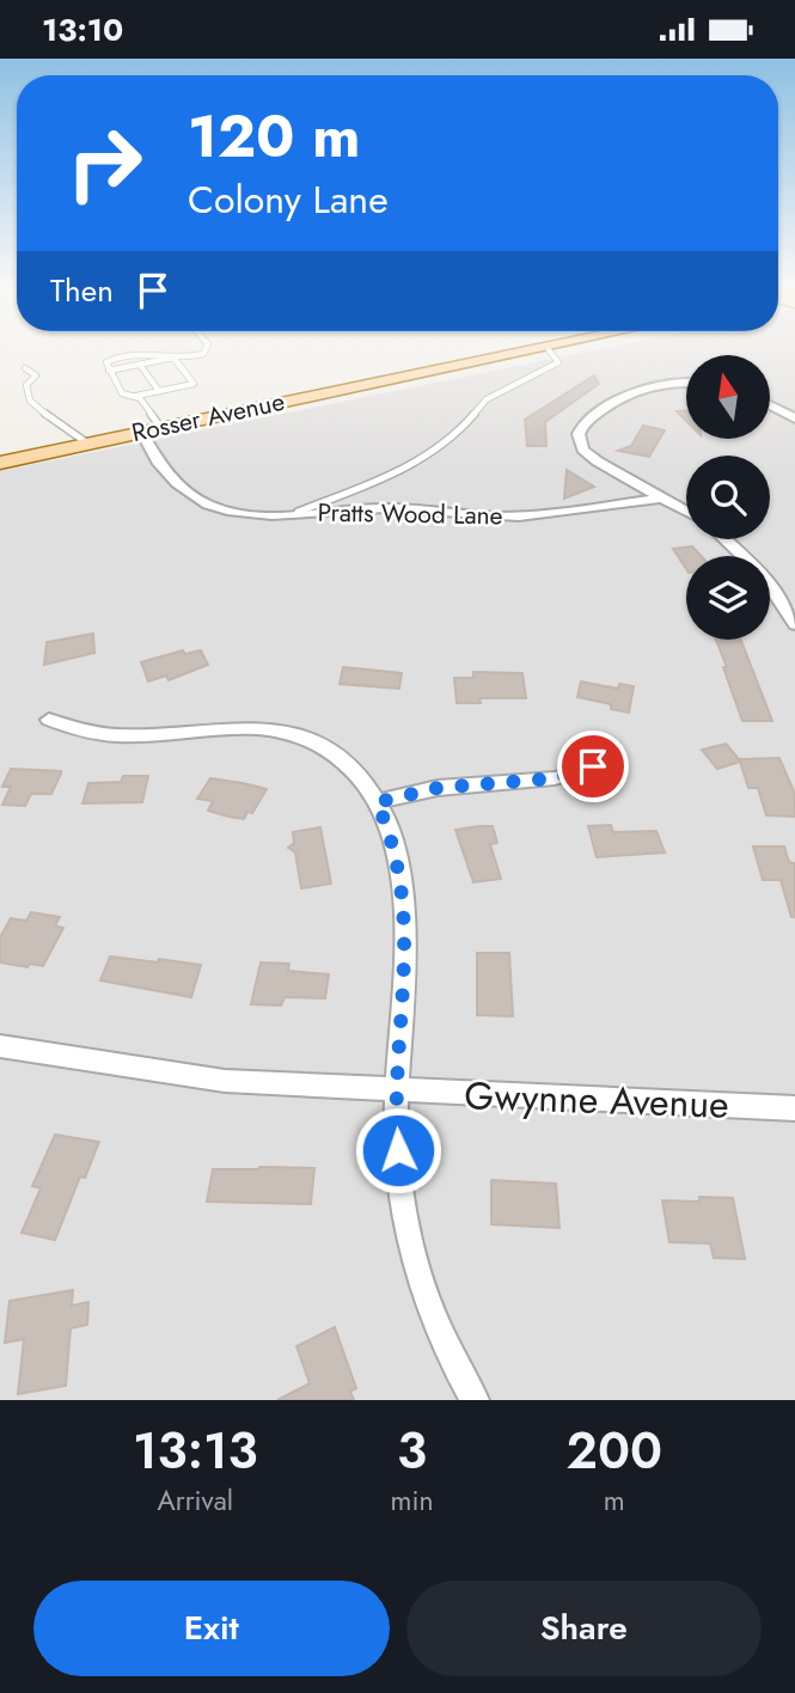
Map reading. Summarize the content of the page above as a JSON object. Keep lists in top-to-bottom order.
{
  "streets": {
    "main road": ["Rosser Avenue"],
    "street": ["Pratts Wood Lane", "Gwynne Avenue"]
  },
  "crossings": [
    ["Rosser Avenue", "Pratts Wood Lane"]
  ],
  "north": "top",
  "page": {
    "status": "13:10",
    "turn": ["120 m", "Colony Lane"],
    "then": "Then",
    "eta": [
      "13:13",
      "Arrival",
      "3",
      "min",
      "200",
      "m"
    ],
    "buttons": ["Exit", "Share"]
  }
}
